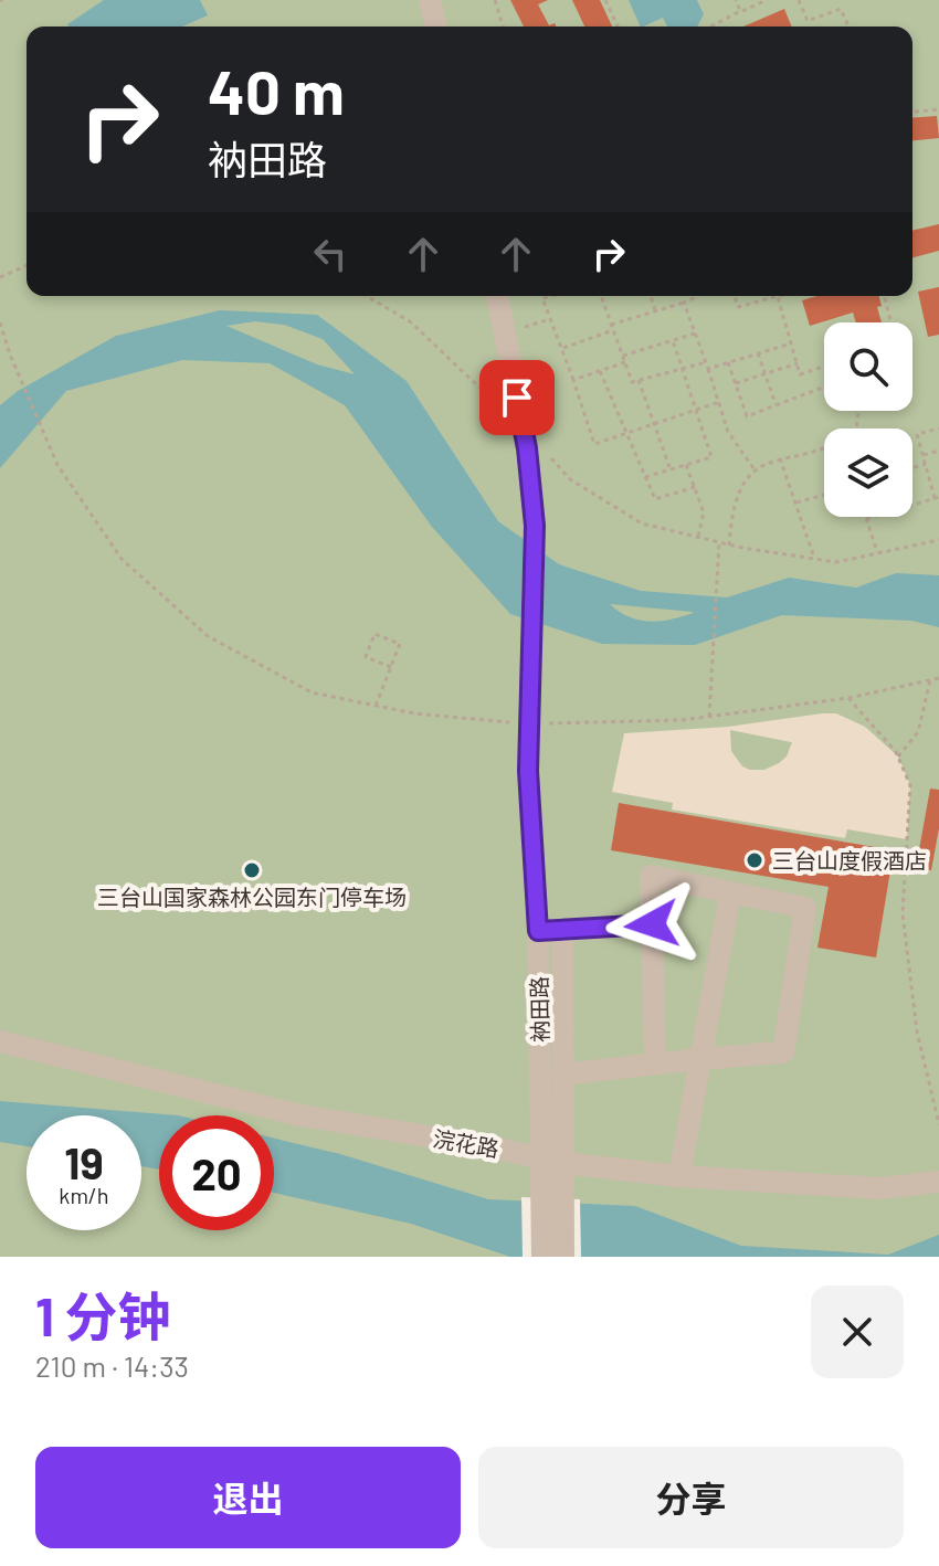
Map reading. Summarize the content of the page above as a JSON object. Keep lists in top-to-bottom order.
{
  "streets": {
    "street": ["衲田路", "浣花路"]
  },
  "crossings": [
    ["衲田路", "浣花路"]
  ],
  "places": ["三台山度假酒店", "三台山国家森林公园东门停车场"],
  "page": {
    "turn": ["40 m", "衲田路"],
    "speed": "19 km/h",
    "limit": "20",
    "heading": ["1 分钟", "210 m · 14:33"],
    "buttons": ["退出", "分享"]
  }
}
